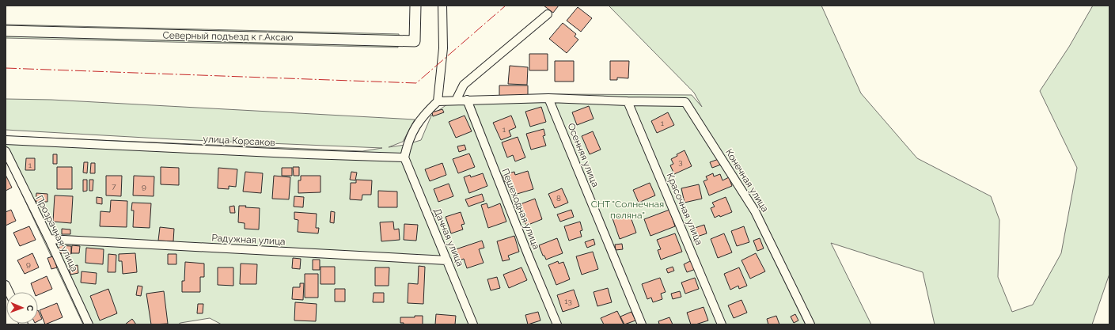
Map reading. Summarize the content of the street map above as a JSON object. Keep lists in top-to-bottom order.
{
  "streets": {
    "street": [
      "Северный подъезд к г.Аксаю",
      "улица Корсаков",
      "Осенняя улица",
      "Конечная улица",
      "Пешеходная улица",
      "Красочная улица",
      "Прозрачная улица",
      "Дачная улица",
      "Радужная улица"
    ]
  },
  "crossings": [
    ["улица Корсаков", "Дачная улица"],
    ["Конечная улица", "Красочная улица"],
    ["Прозрачная улица", "Радужная улица"],
    ["Дачная улица", "Радужная улица"]
  ],
  "parks": ["СНТ \"Солнечная поляна\""],
  "house_numbers": [
    "1",
    "1",
    "3",
    "1",
    "7",
    "9",
    "8",
    "9",
    "13"
  ],
  "north": "right"
}
